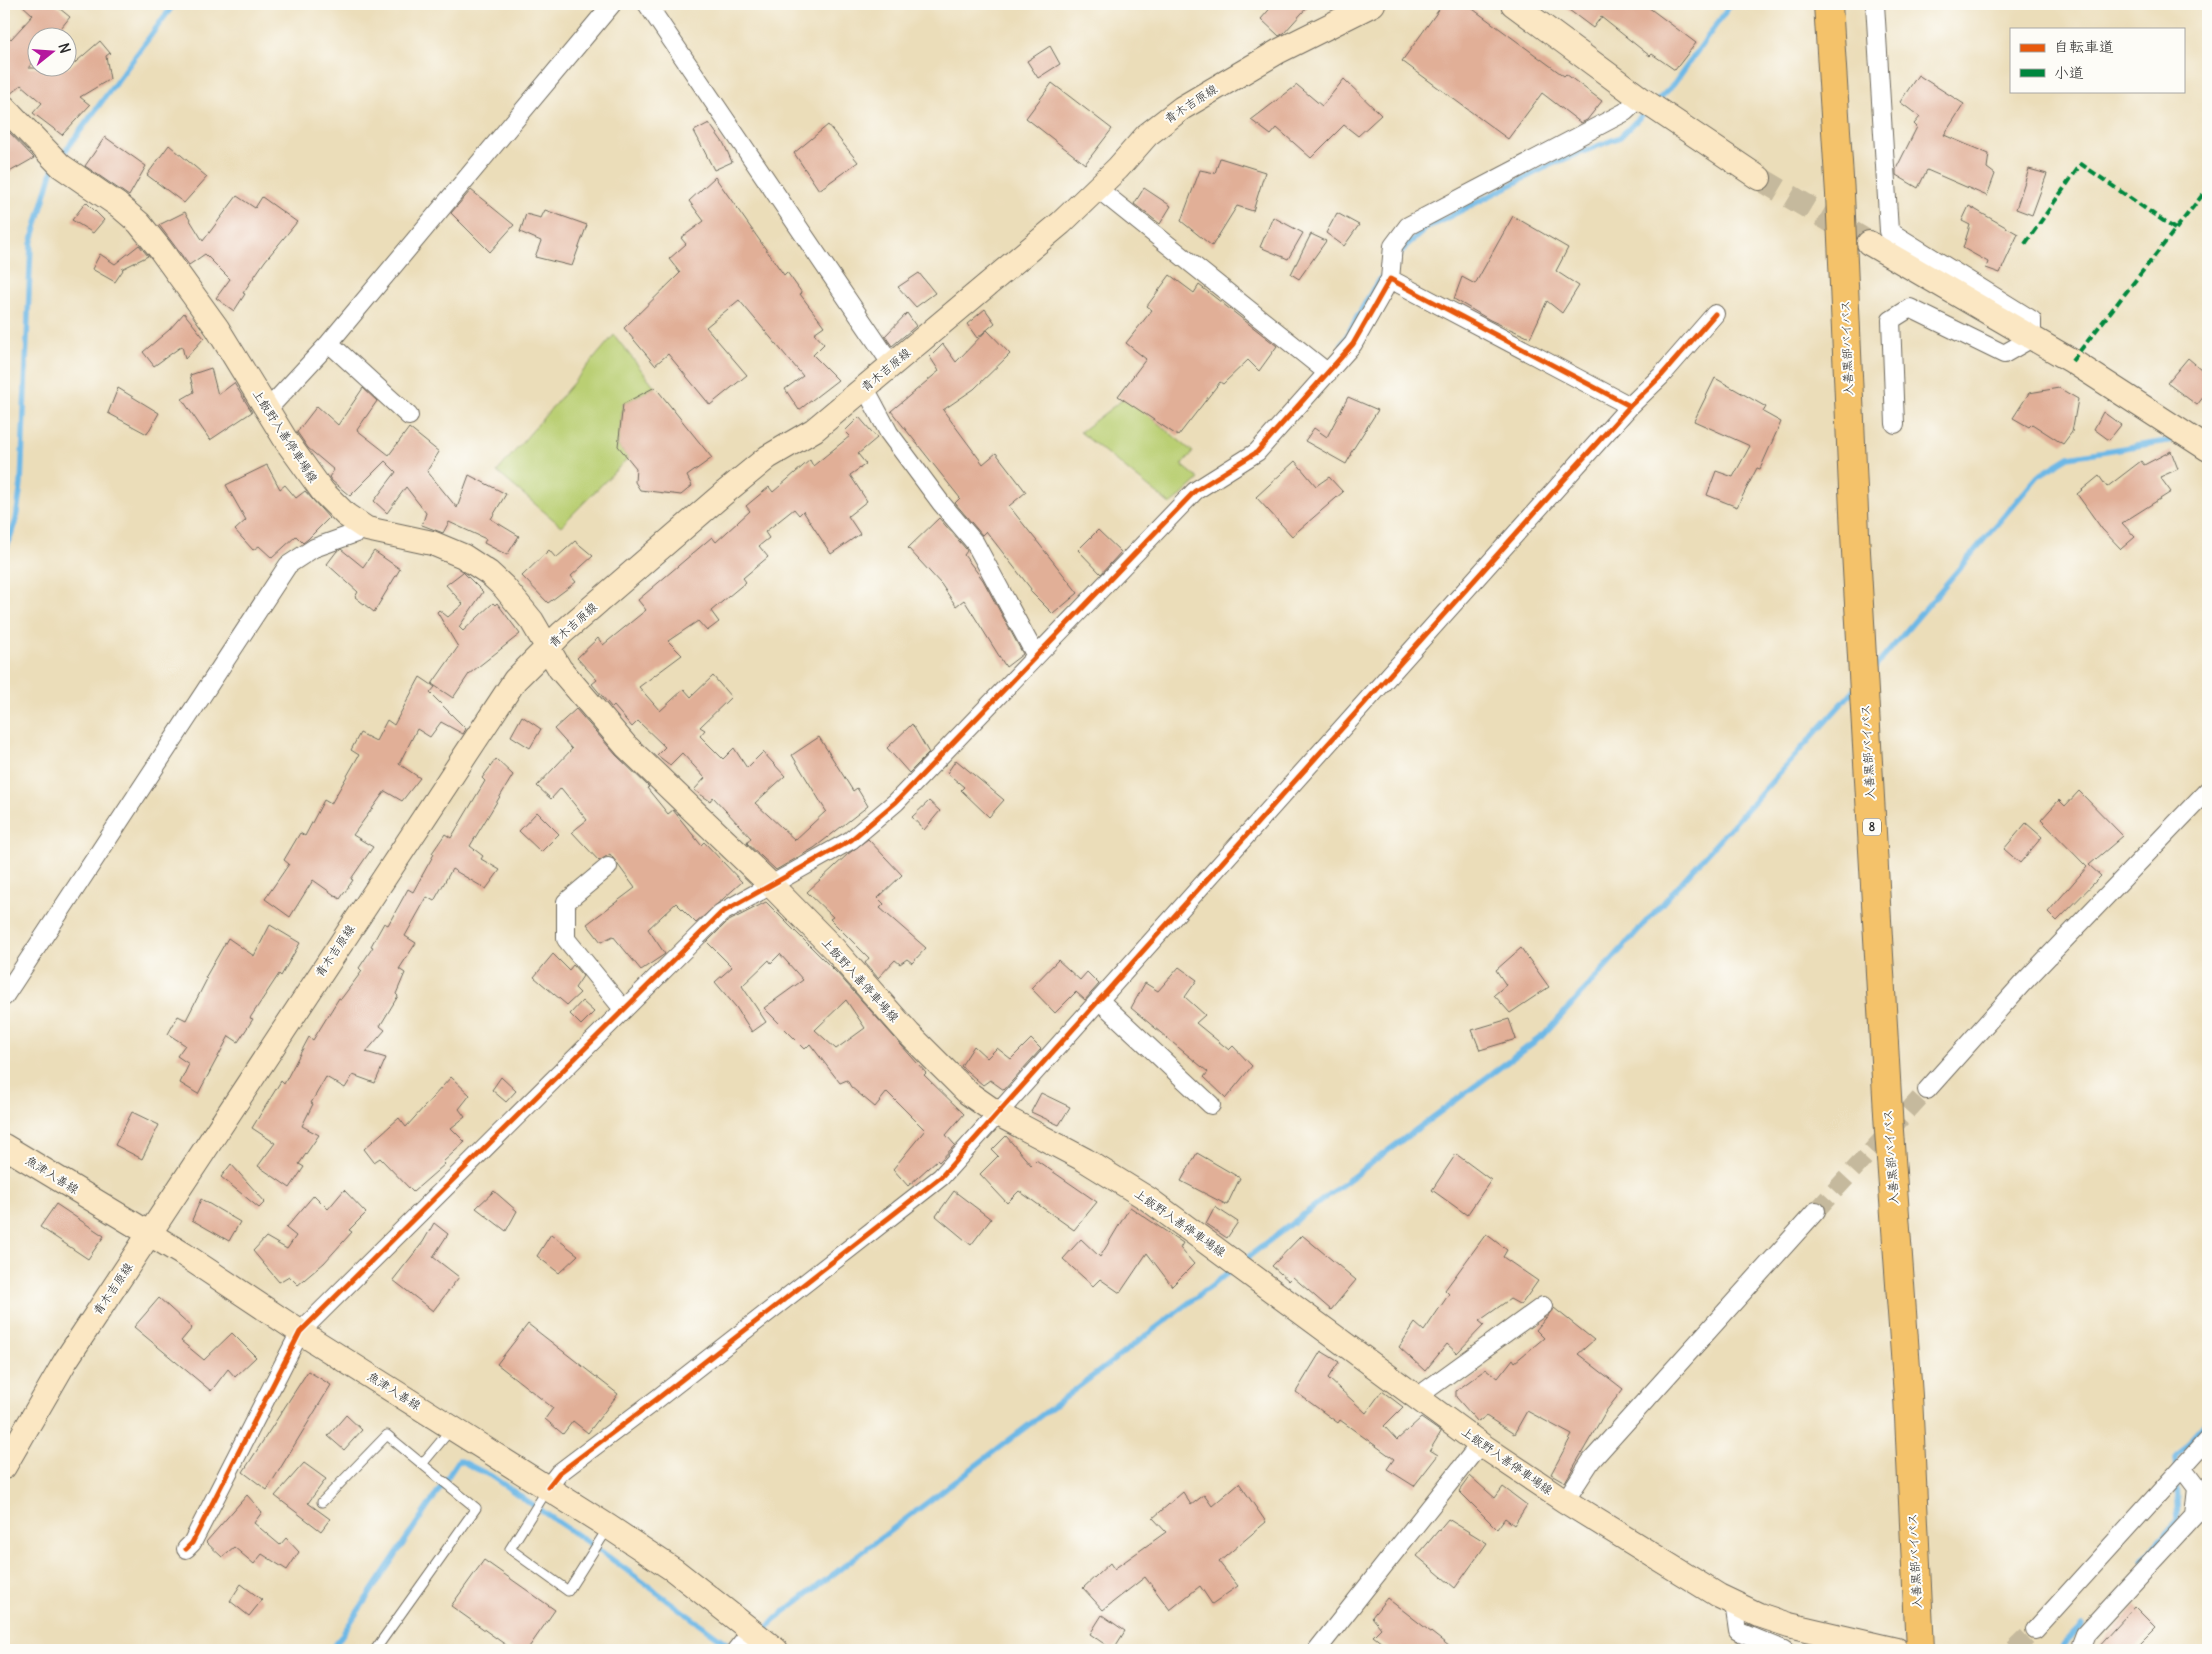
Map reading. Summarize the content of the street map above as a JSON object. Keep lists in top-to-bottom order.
{
  "streets": {
    "highway": ["入善黒部バイパス", "8"],
    "main road": ["青木吉原線", "上飯野入善停車場線", "魚津入善線"]
  },
  "crossings": [
    ["青木吉原線", "上飯野入善停車場線"],
    ["青木吉原線", "魚津入善線"]
  ],
  "legend": ["自転車道", "小道"],
  "north": "right"
}
